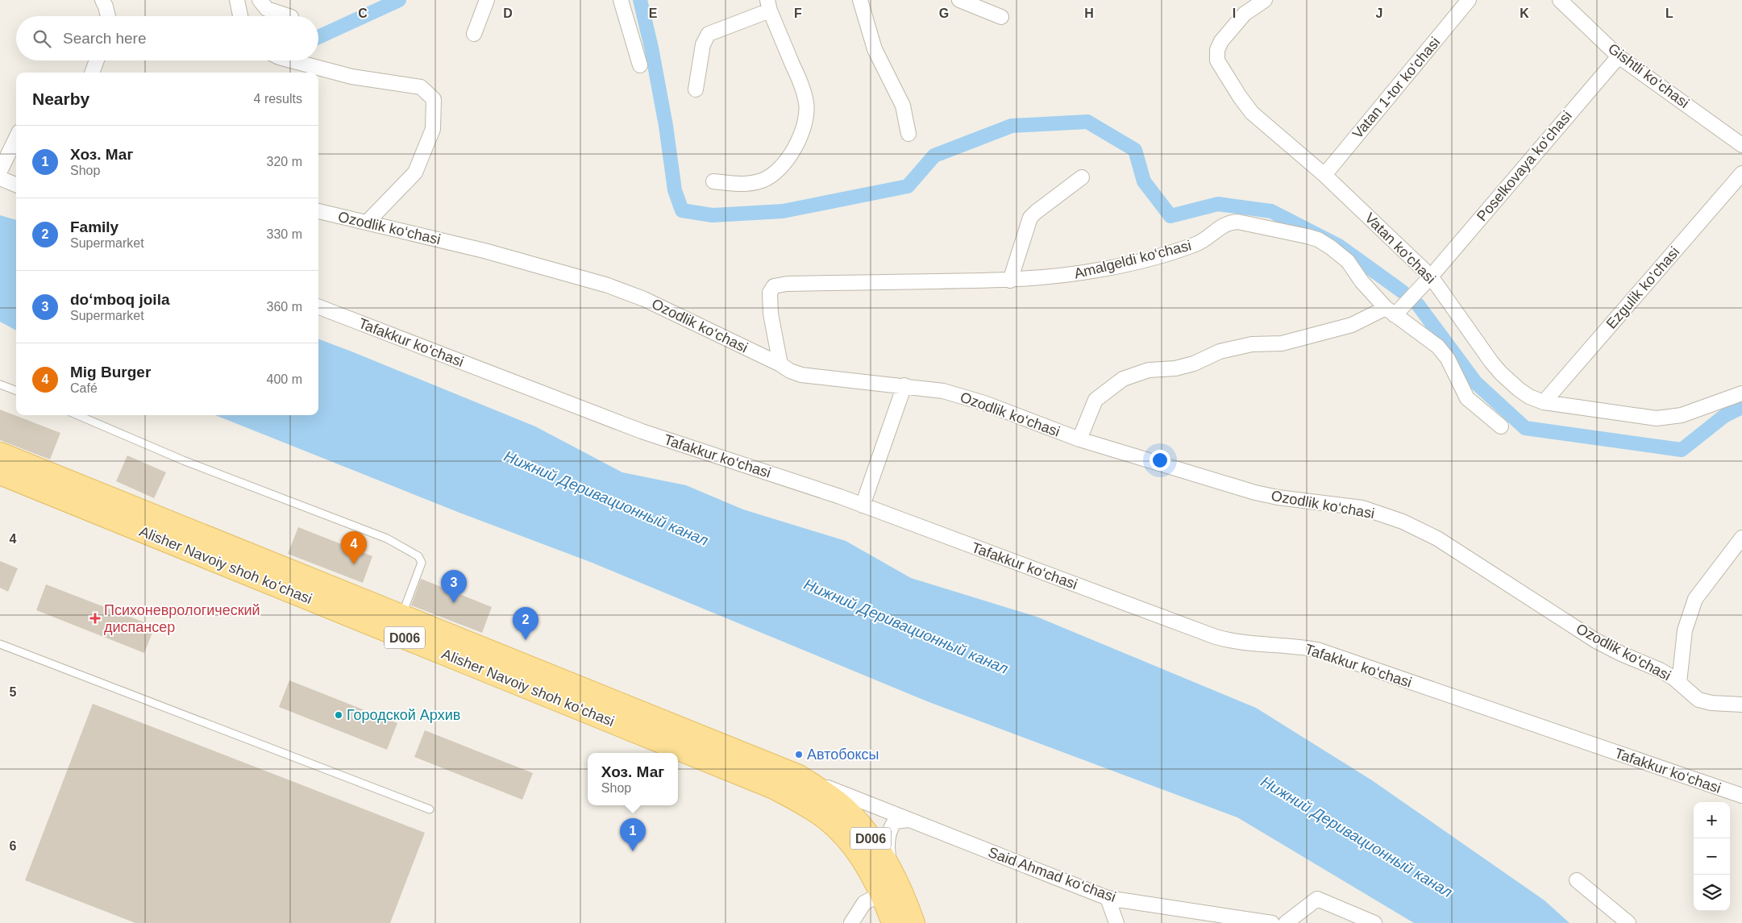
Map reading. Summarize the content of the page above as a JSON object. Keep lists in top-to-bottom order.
{
  "streets": {
    "main road": ["Alisher Navoiy shoh koʻchasi", "D006"],
    "street": [
      "Gishtli ko‘chasi",
      "Vatan 1-tor ko‘chasi",
      "Poselkovaya ko‘chasi",
      "Ozodlik ko‘chasi",
      "Vatan ko'chasi",
      "Amalgeldi ko‘chasi",
      "Ezgulik ko'chasi",
      "Tafakkur ko‘chasi",
      "Said Ahmad ko‘chasi"
    ]
  },
  "crossings": [
    ["Gishtli ko‘chasi", "Poselkovaya ko‘chasi"],
    ["Vatan 1-tor ko‘chasi", "Vatan ko'chasi"],
    ["Poselkovaya ko‘chasi", "Vatan ko'chasi"],
    ["Poselkovaya ko‘chasi", "Amalgeldi ko‘chasi"],
    ["Ozodlik ko‘chasi", "Amalgeldi ko‘chasi"],
    ["Vatan ko'chasi", "Ezgulik ko'chasi"],
    ["Alisher Navoiy shoh koʻchasi", "D006"],
    ["Alisher Navoiy shoh koʻchasi", "Said Ahmad ko‘chasi"],
    ["D006", "Said Ahmad ko‘chasi"]
  ],
  "water": ["Нижний Деривационный канал"],
  "places": {
    "health": ["Психоневрологический диспансер"],
    "other": ["Городской Архив", "Автобоксы"]
  },
  "page": {
    "search": "Search here",
    "heading": ["Nearby", "4 results"],
    "list": [
      {
        "mark": "1",
        "name": "Хоз. Маг",
        "note": "Shop",
        "value": "320 m"
      },
      {
        "mark": "2",
        "name": "Family",
        "note": "Supermarket",
        "value": "330 m"
      },
      {
        "mark": "3",
        "name": "doʻmboq joila",
        "note": "Supermarket",
        "value": "360 m"
      },
      {
        "mark": "4",
        "name": "Mig Burger",
        "note": "Café",
        "value": "400 m"
      }
    ],
    "pins": [
      "4",
      "3",
      "2",
      "1"
    ],
    "popup": ["Хоз. Маг", "Shop"],
    "map_buttons": ["+", "−"]
  },
  "grid": {
    "columns": [
      "C",
      "D",
      "E",
      "F",
      "G",
      "H",
      "I",
      "J",
      "K",
      "L"
    ],
    "rows": ["4", "5", "6"]
  }
}
